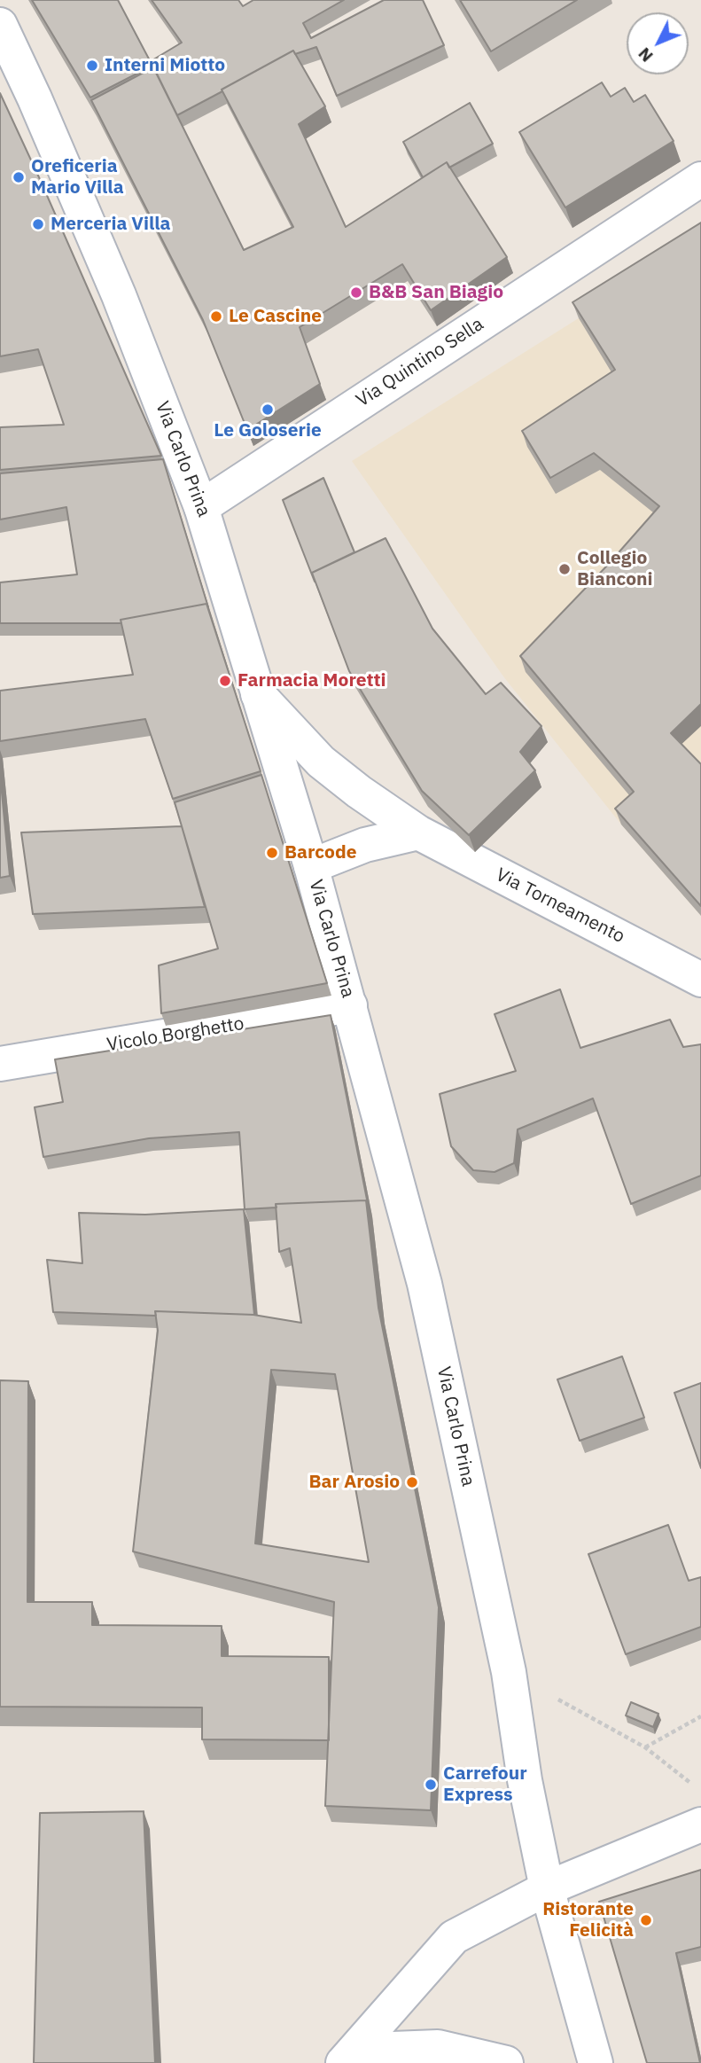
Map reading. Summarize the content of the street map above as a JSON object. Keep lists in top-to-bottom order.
{
  "streets": {
    "street": [
      "Via Quintino Sella",
      "Via Carlo Prina",
      "Via Torneamento",
      "Vicolo Borghetto"
    ]
  },
  "crossings": [
    ["Via Quintino Sella", "Via Carlo Prina"],
    ["Via Carlo Prina", "Via Torneamento"],
    ["Via Carlo Prina", "Vicolo Borghetto"]
  ],
  "places": [
    "Interni Miotto",
    "Oreficeria Mario Villa",
    "Merceria Villa",
    "B&B San Biagio",
    "Le Cascine",
    "Le Goloserie",
    "Collegio Bianconi",
    "Farmacia Moretti",
    "Barcode",
    "Bar Arosio",
    "Carrefour Express",
    "Ristorante Felicità"
  ],
  "north": "bottom left"
}
